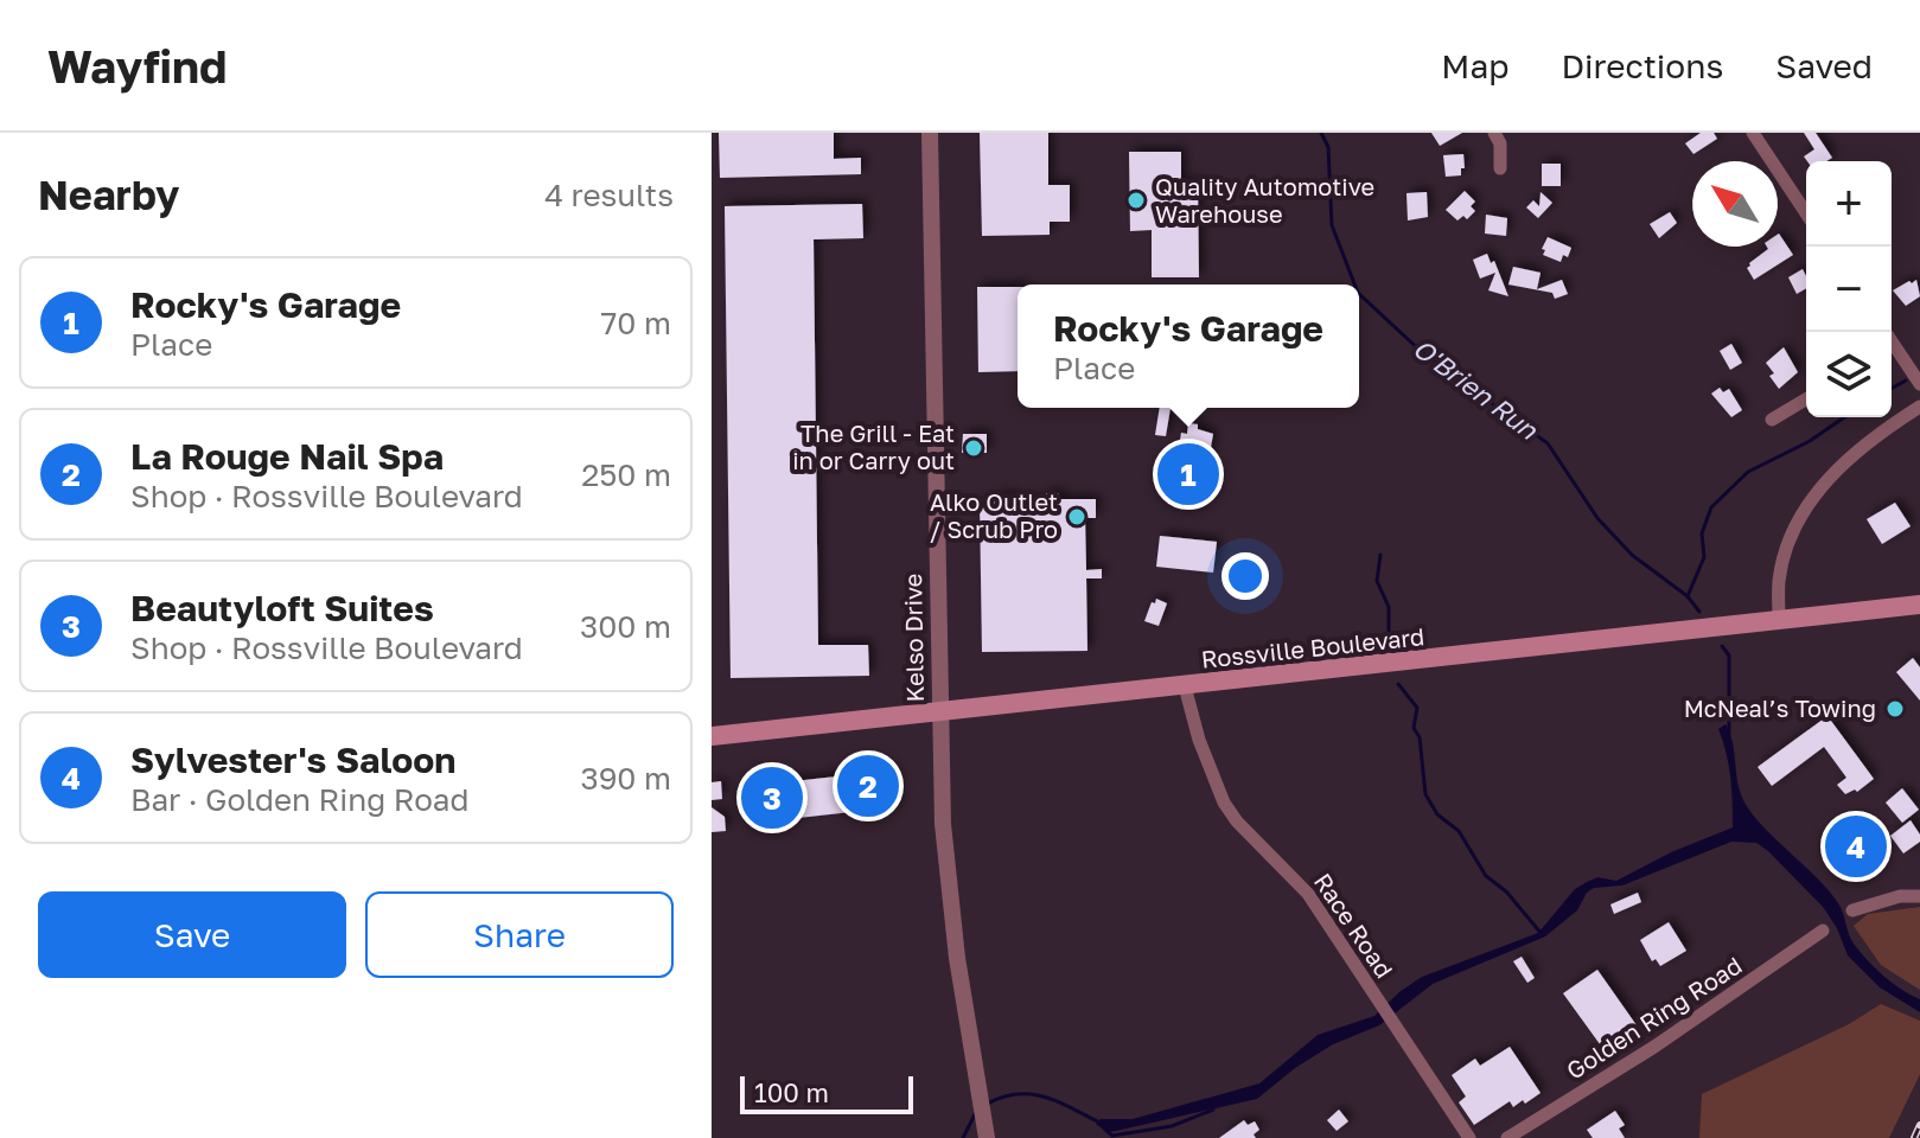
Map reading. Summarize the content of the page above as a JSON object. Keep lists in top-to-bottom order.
{
  "streets": {
    "main road": ["Rossville Boulevard"],
    "street": ["Kelso Drive", "Race Road", "Golden Ring Road"]
  },
  "crossings": [
    ["Kelso Drive", "Rossville Boulevard"],
    ["Rossville Boulevard", "Race Road"]
  ],
  "water": ["O'Brien Run"],
  "places": [
    "Quality Automotive Warehouse",
    "The Grill - Eat in or Carry out",
    "Alko Outlet / Scrub Pro",
    "McNeal’s Towing"
  ],
  "scale_bar": "100 m",
  "north": "top left",
  "page": {
    "header": "Wayfind",
    "nav": ["Map", "Directions", "Saved"],
    "heading": ["Nearby", "4 results"],
    "map_buttons": ["+", "−"],
    "list": [
      {
        "mark": "1",
        "name": "Rocky's Garage",
        "note": "Place",
        "value": "70 m"
      },
      {
        "mark": "2",
        "name": "La Rouge Nail Spa",
        "note": "Shop · Rossville Boulevard",
        "value": "250 m"
      },
      {
        "mark": "3",
        "name": "Beautyloft Suites",
        "note": "Shop · Rossville Boulevard",
        "value": "300 m"
      },
      {
        "mark": "4",
        "name": "Sylvester's Saloon",
        "note": "Bar · Golden Ring Road",
        "value": "390 m"
      }
    ],
    "popup": ["Rocky's Garage", "Place"],
    "pins": [
      "1",
      "2",
      "3",
      "4"
    ],
    "buttons": ["Save", "Share"],
    "scale": "100 m"
  }
}
